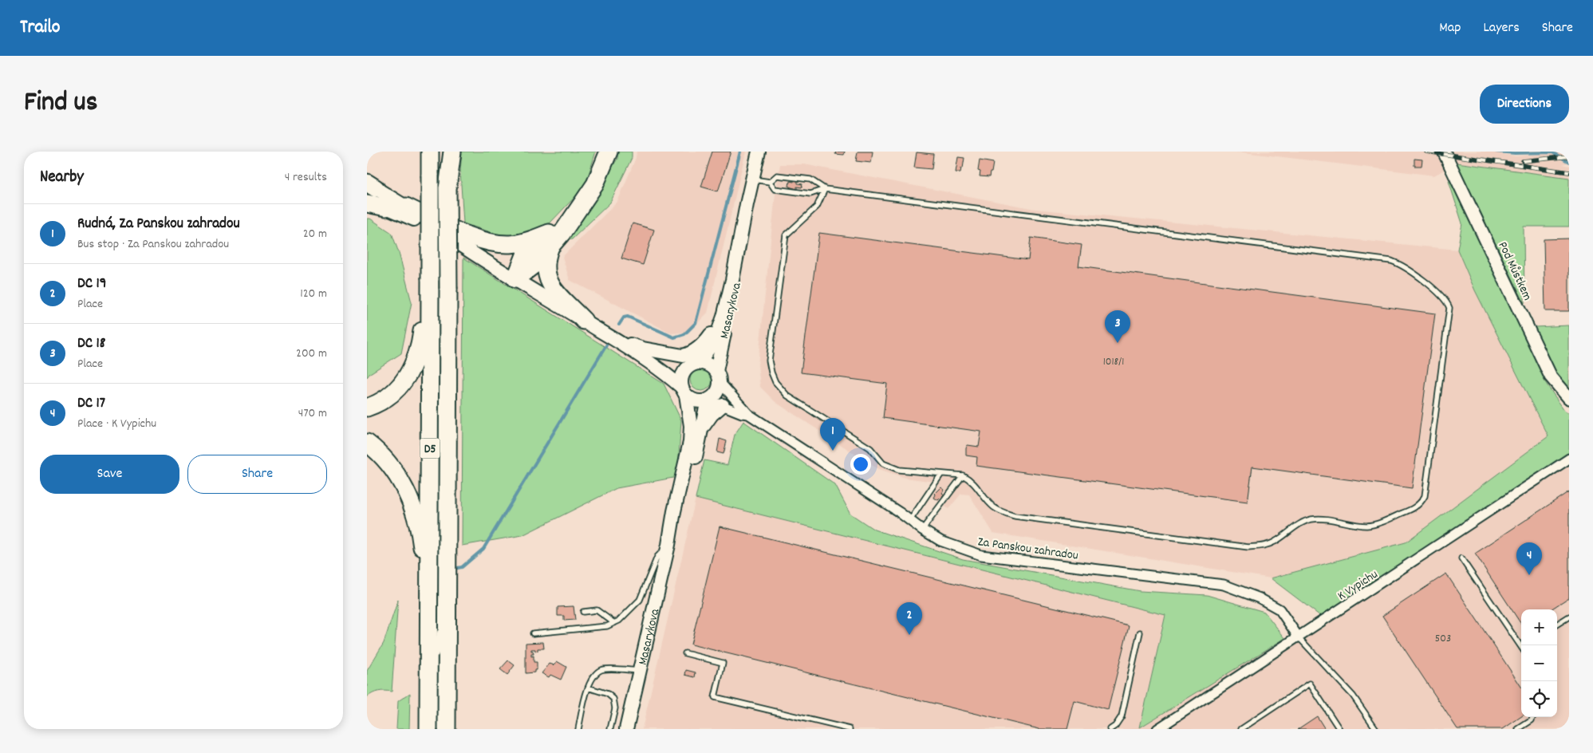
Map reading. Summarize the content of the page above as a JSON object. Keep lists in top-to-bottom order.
{
  "streets": {
    "highway": ["D5"],
    "main road": ["Masarykova"],
    "street": ["Pod Můstkem", "Za Panskou zahradou", "K Vypichu"]
  },
  "crossings": [
    ["Masarykova", "Za Panskou zahradou"],
    ["Za Panskou zahradou", "K Vypichu"]
  ],
  "house_numbers": ["1018/1", "503"],
  "page": {
    "header": "Trailo",
    "nav": ["Map", "Layers", "Share"],
    "title": "Find us",
    "buttons": [
      "Directions",
      ["Save", "Share"]
    ],
    "heading": ["Nearby", "4 results"],
    "list": [
      {
        "mark": "1",
        "name": "Rudná, Za Panskou zahradou",
        "note": "Bus stop · Za Panskou zahradou",
        "value": "20 m"
      },
      {
        "mark": "2",
        "name": "DC 19",
        "note": "Place",
        "value": "120 m"
      },
      {
        "mark": "3",
        "name": "DC 18",
        "note": "Place",
        "value": "200 m"
      },
      {
        "mark": "4",
        "name": "DC 17",
        "note": "Place · K Vypichu",
        "value": "470 m"
      }
    ],
    "pins": [
      "3",
      "1",
      "4",
      "2"
    ],
    "map_buttons": ["+", "−"]
  }
}
